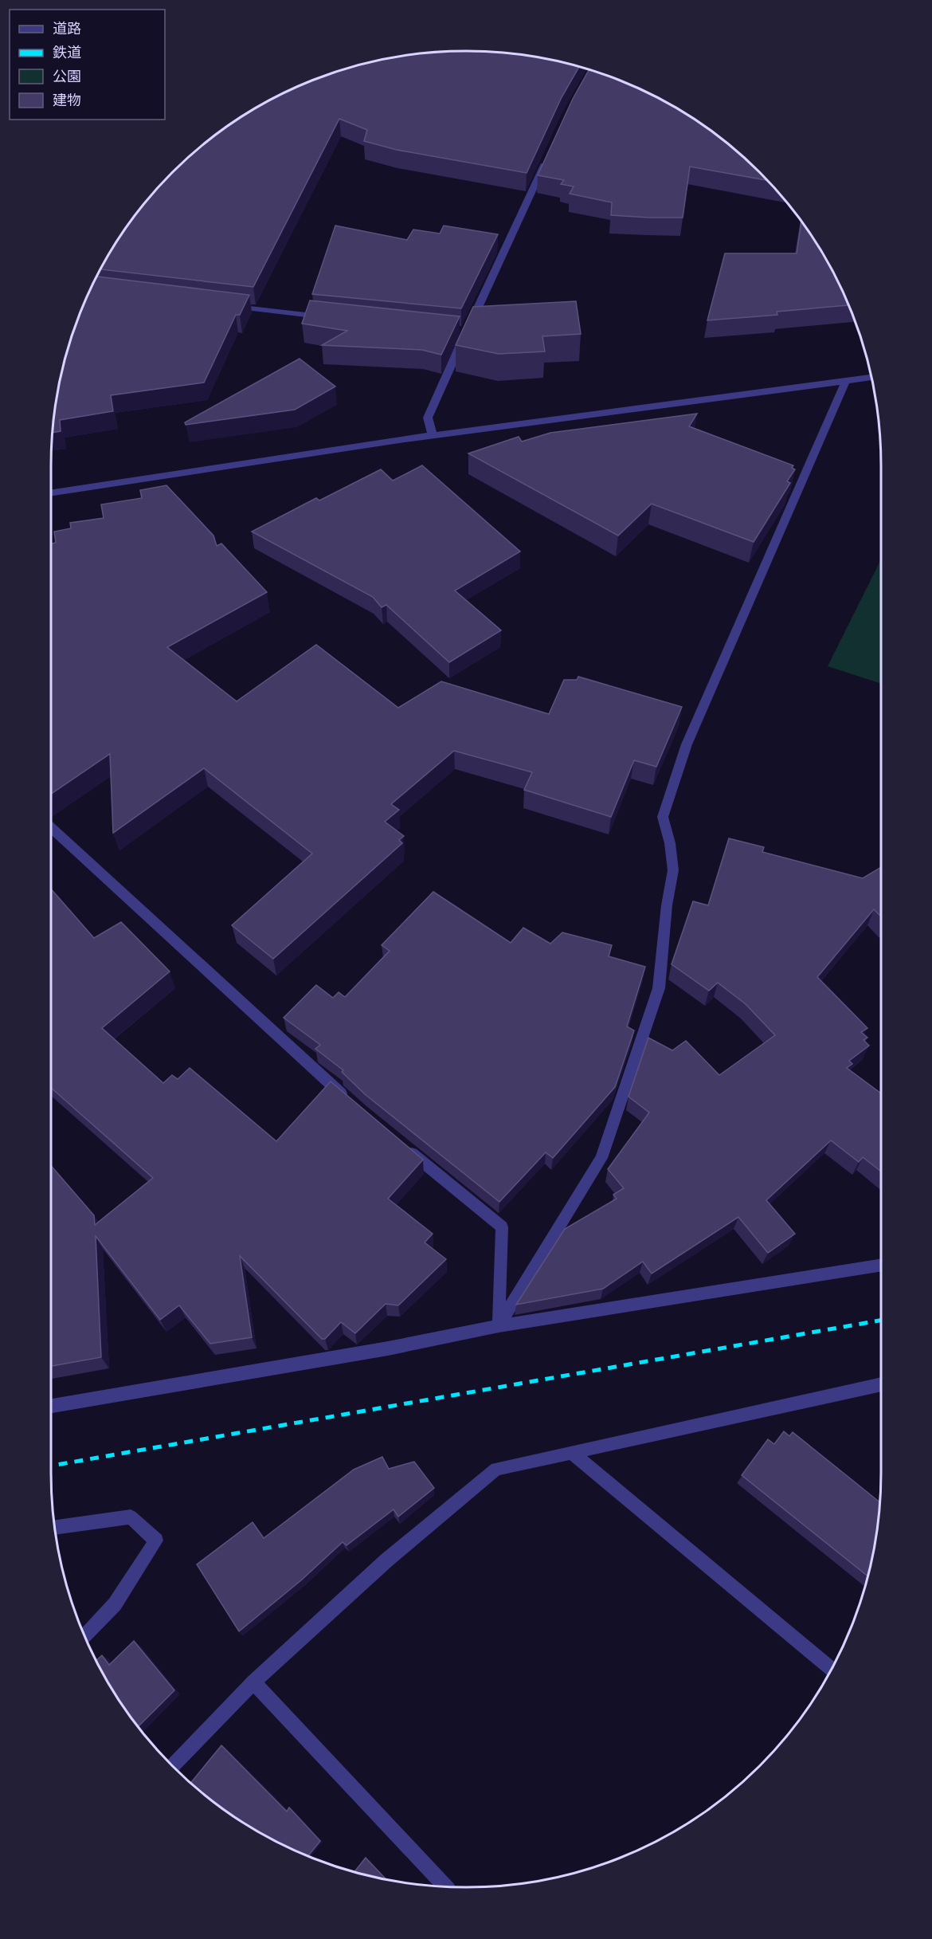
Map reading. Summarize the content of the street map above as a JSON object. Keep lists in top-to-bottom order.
{
  "legend": [
    "道路",
    "鉄道",
    "公園",
    "建物"
  ]
}
